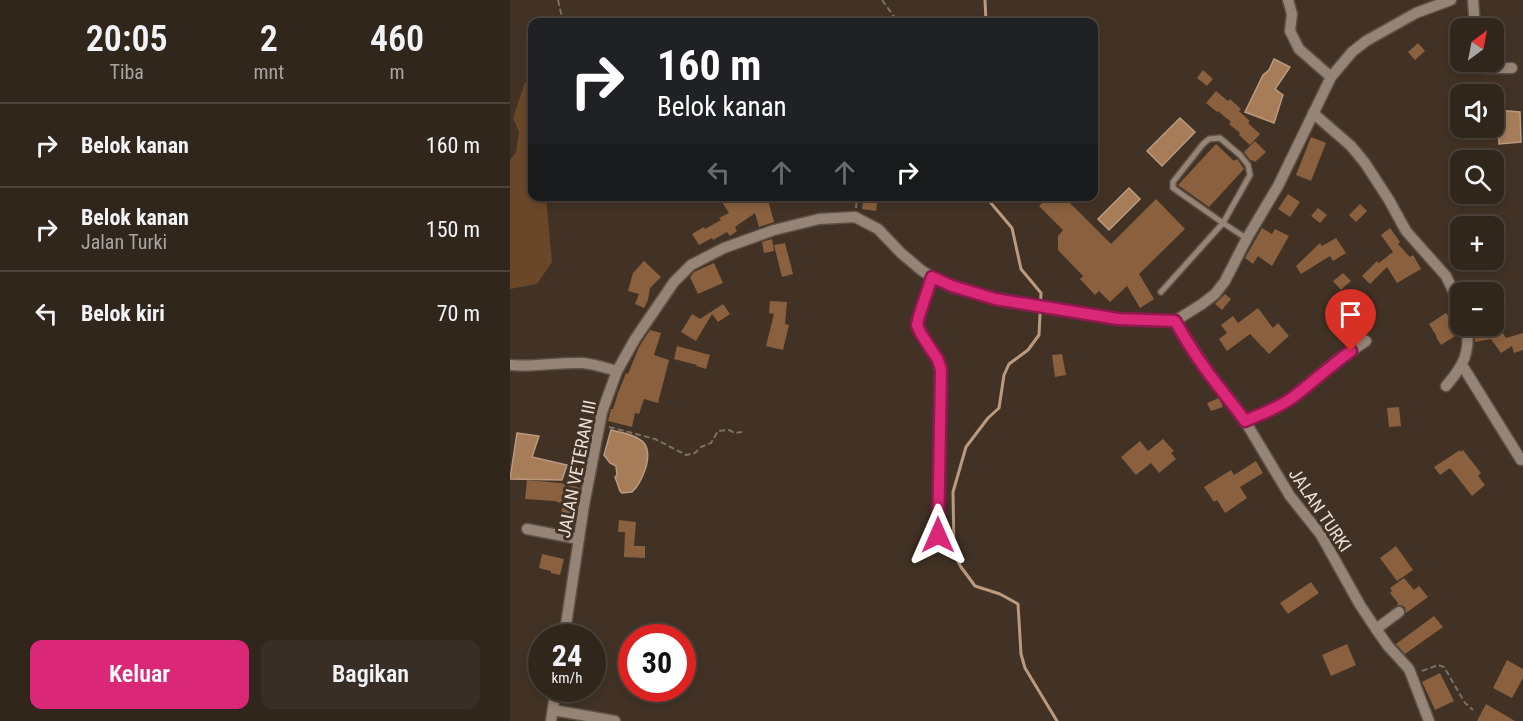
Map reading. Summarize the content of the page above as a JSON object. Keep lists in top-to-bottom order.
{
  "streets": {
    "street": ["JALAN VETERAN III", "JALAN TURKI"]
  },
  "crossings": [
    ["JALAN VETERAN III", "JALAN TURKI"]
  ],
  "north": "top right",
  "page": {
    "eta": [
      "20:05",
      "Tiba",
      "2",
      "mnt",
      "460",
      "m"
    ],
    "map_buttons": ["+", "−"],
    "turn": ["160 m", "Belok kanan"],
    "list": [
      {
        "name": "Belok kanan",
        "value": "160 m"
      },
      {
        "name": "Belok kanan",
        "note": "Jalan Turki",
        "value": "150 m"
      },
      {
        "name": "Belok kiri",
        "value": "70 m"
      }
    ],
    "speed": "24 km/h",
    "limit": "30",
    "buttons": ["Keluar", "Bagikan"]
  }
}
